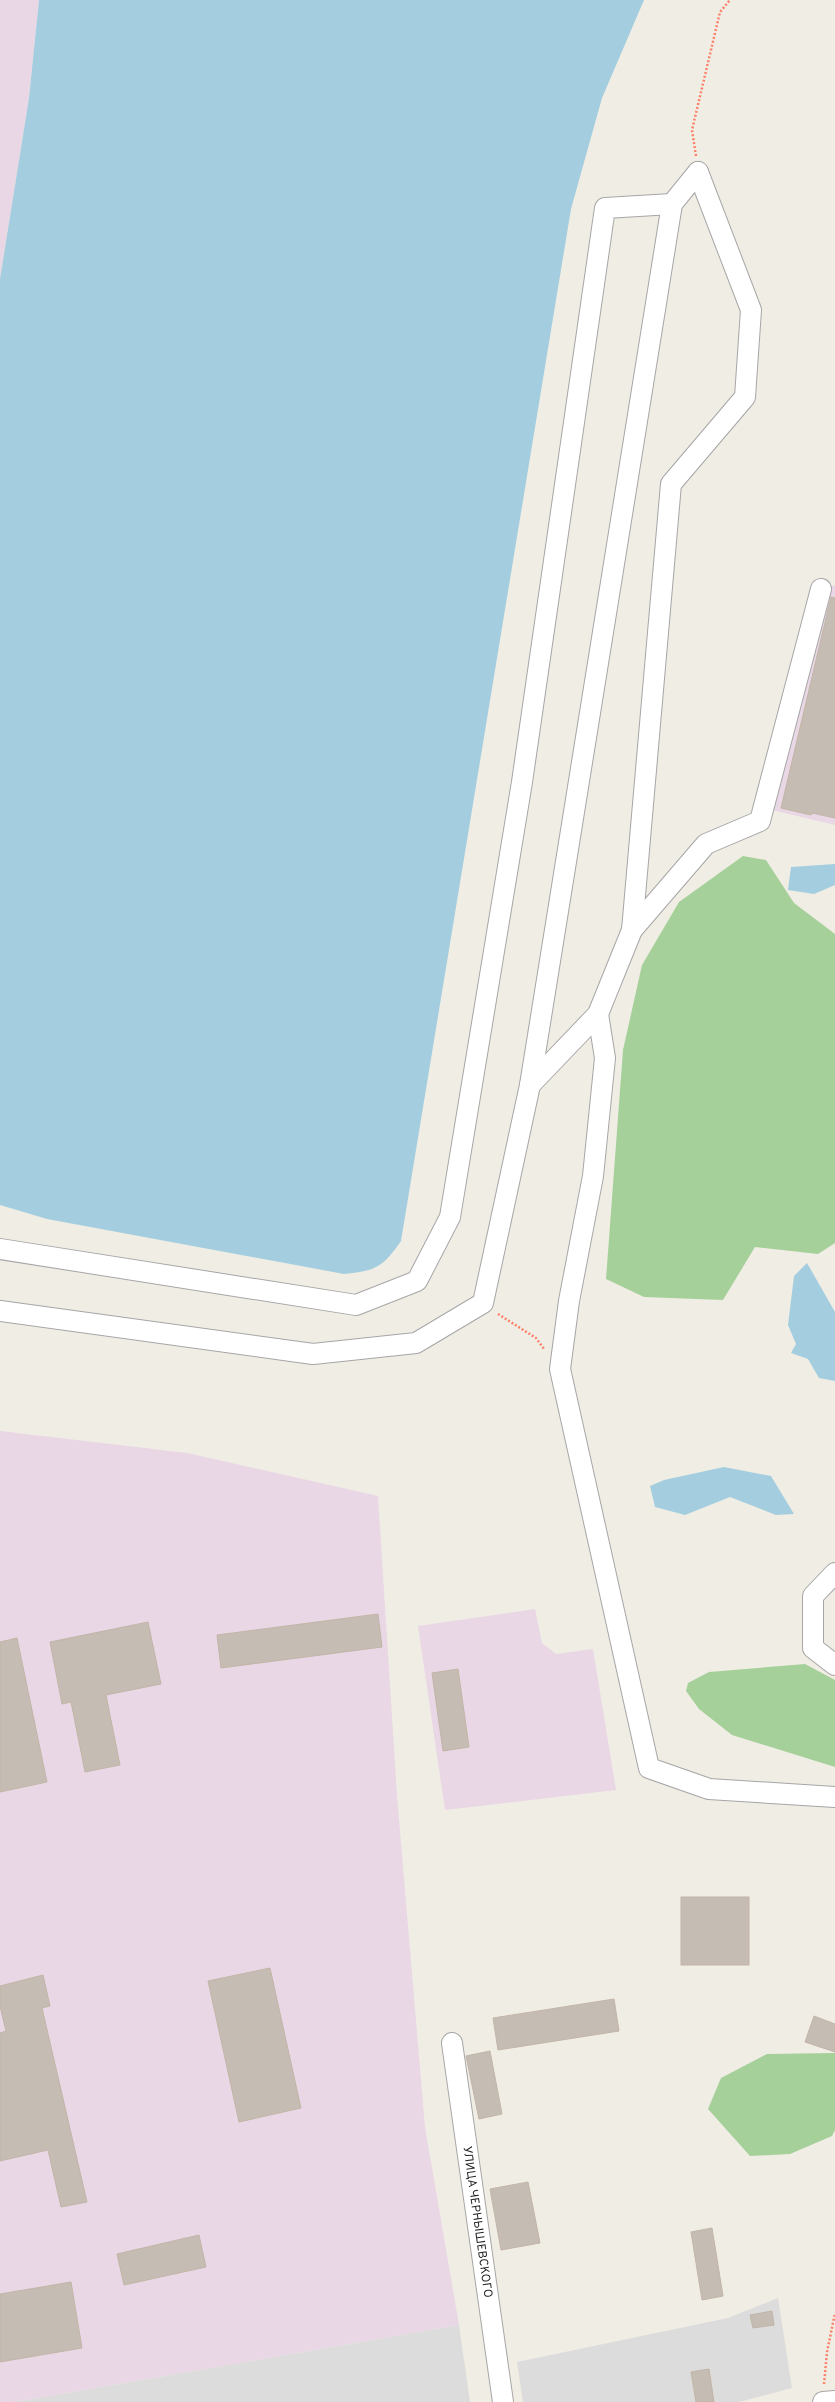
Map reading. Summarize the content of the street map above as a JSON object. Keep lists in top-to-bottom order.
{
  "streets": {
    "street": ["УЛИЦА ЧЕРНЫШЕВСКОГО"]
  }
}
